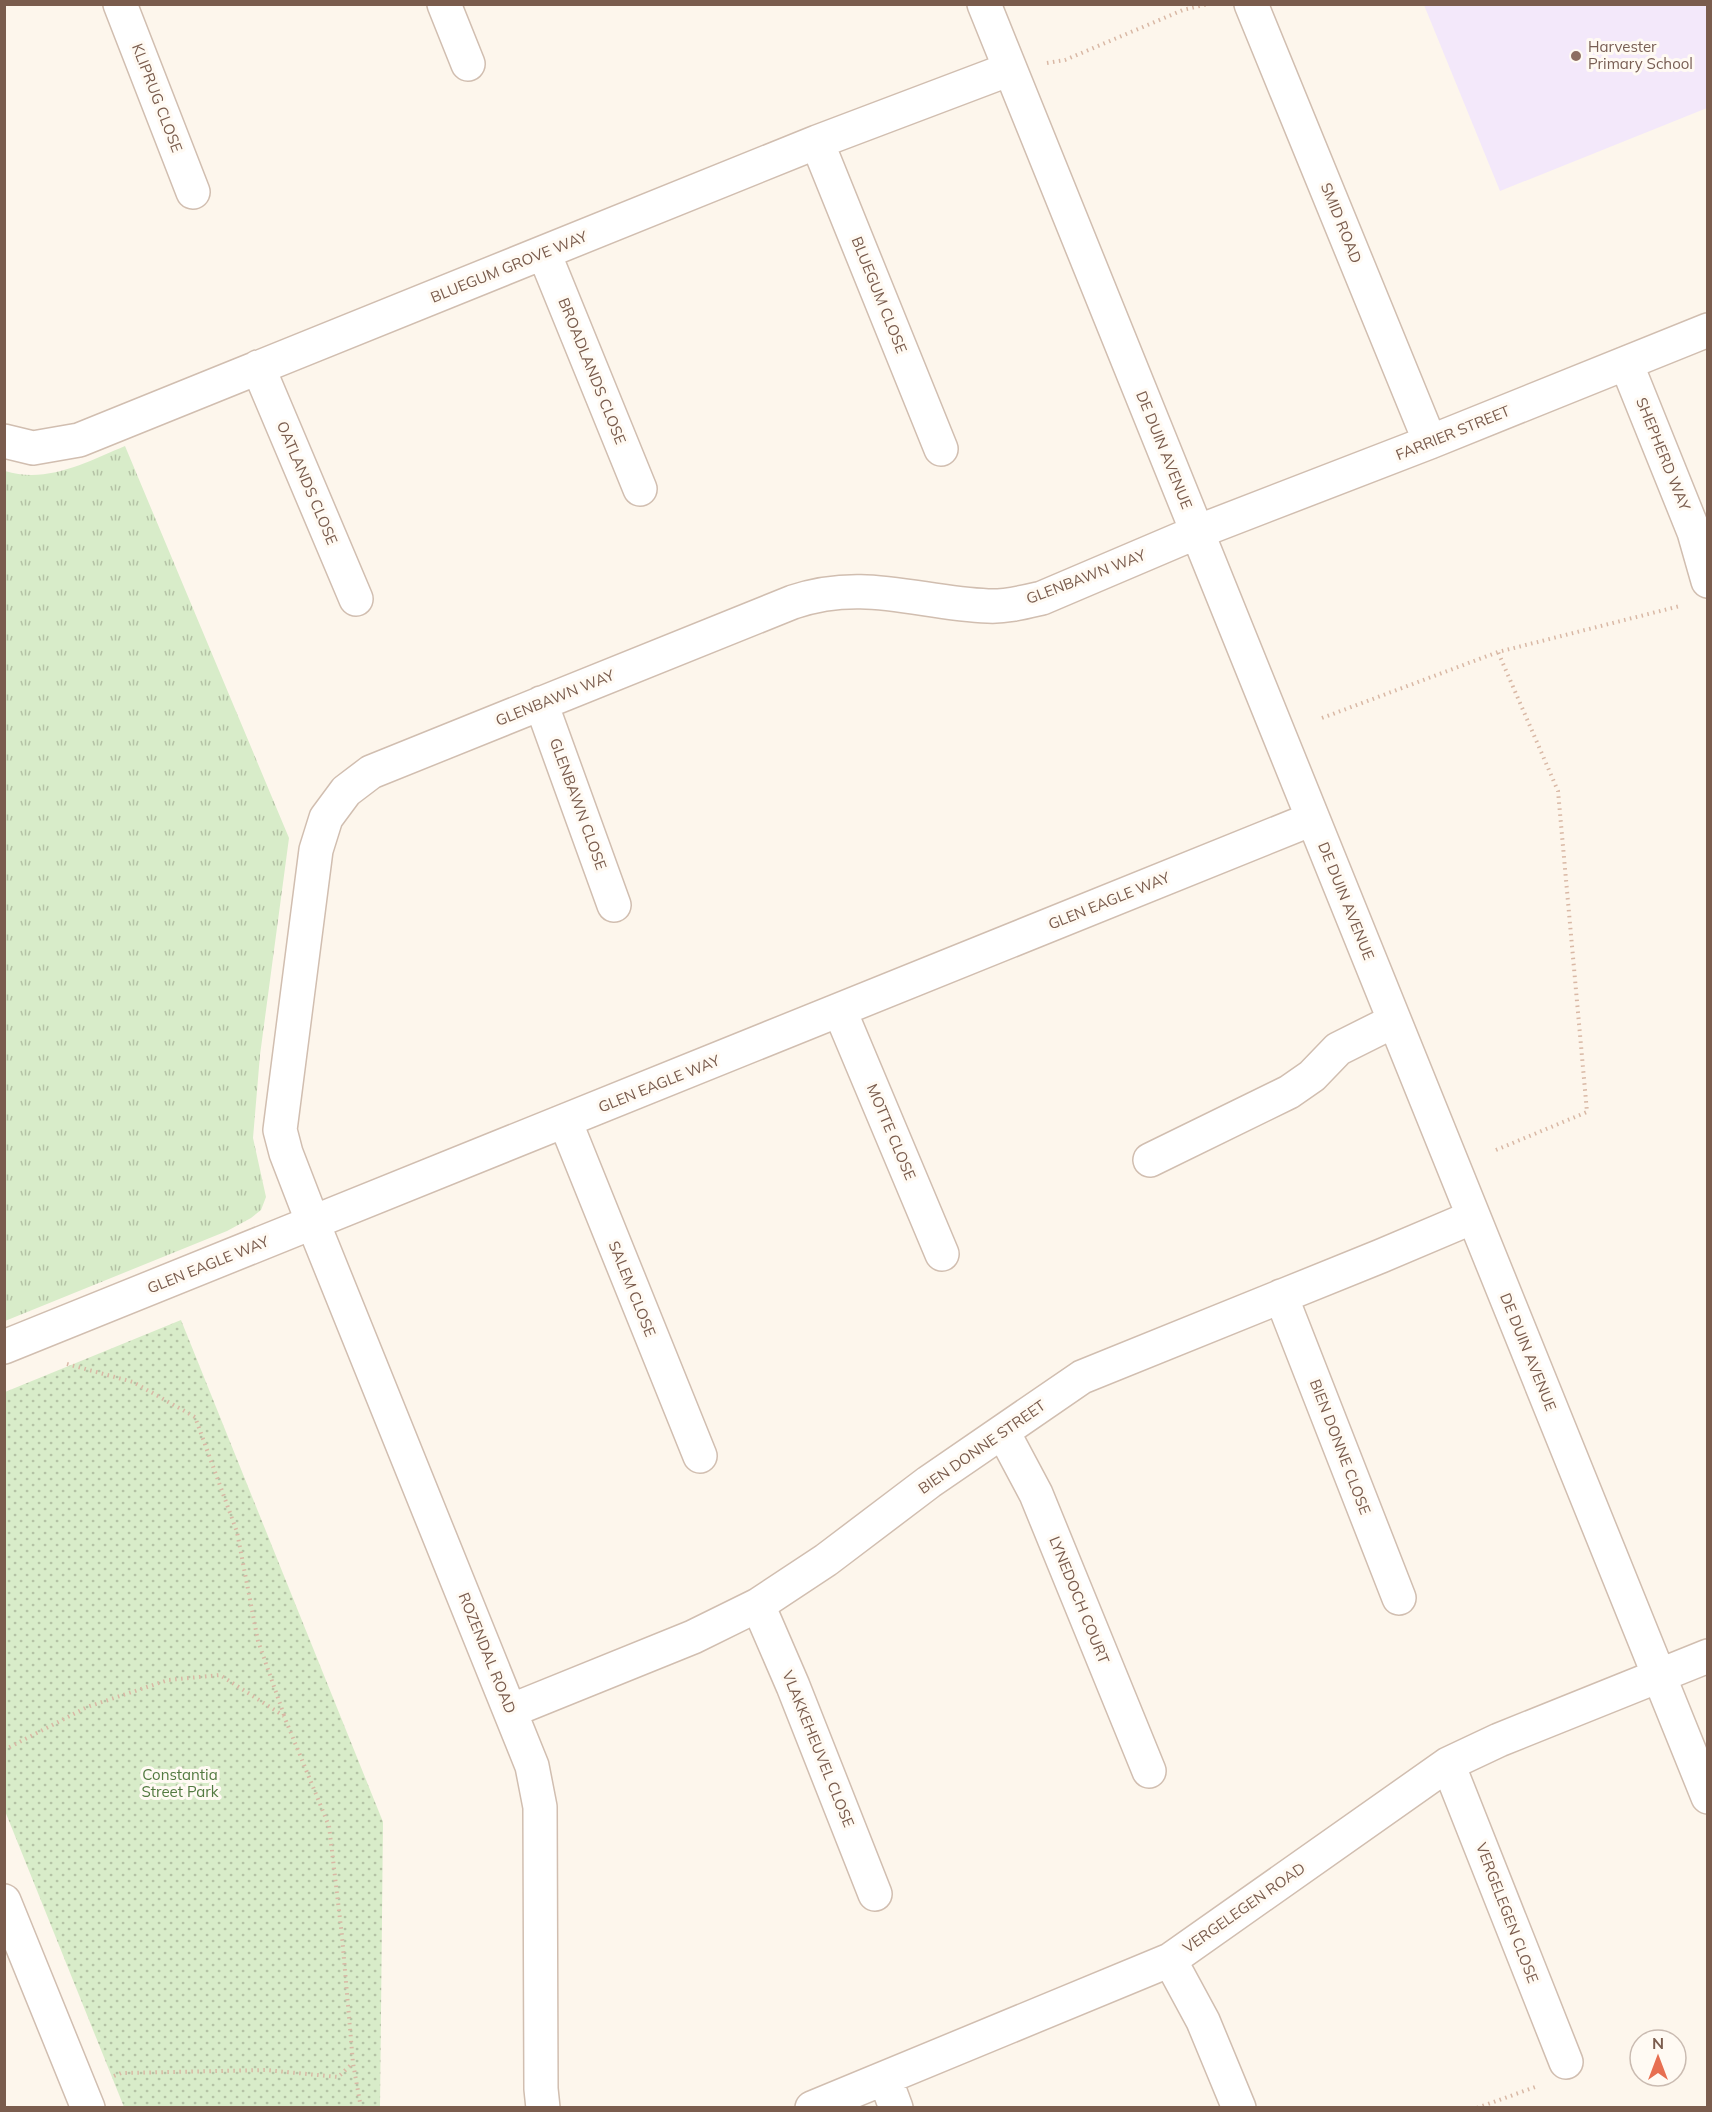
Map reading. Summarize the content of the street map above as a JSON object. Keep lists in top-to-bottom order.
{
  "streets": {
    "street": [
      "KLIPRUG CLOSE",
      "SMID ROAD",
      "BLUEGUM GROVE WAY",
      "BLUEGUM CLOSE",
      "BROADLANDS CLOSE",
      "FARRIER STREET",
      "DE DUIN AVENUE",
      "SHEPHERD WAY",
      "OATLANDS CLOSE",
      "GLENBAWN WAY",
      "GLENBAWN CLOSE",
      "GLEN EAGLE WAY",
      "MOTTE CLOSE",
      "SALEM CLOSE",
      "BIEN DONNE STREET",
      "BIEN DONNE CLOSE",
      "LYNEDOCH COURT",
      "ROZENDAL ROAD",
      "VLAKKEHEUVEL CLOSE",
      "VERGELEGEN ROAD",
      "VERGELEGEN CLOSE"
    ]
  },
  "crossings": [
    ["SMID ROAD", "FARRIER STREET"],
    ["BLUEGUM GROVE WAY", "BLUEGUM CLOSE"],
    ["BLUEGUM GROVE WAY", "BROADLANDS CLOSE"],
    ["BLUEGUM GROVE WAY", "DE DUIN AVENUE"],
    ["BLUEGUM GROVE WAY", "OATLANDS CLOSE"],
    ["FARRIER STREET", "DE DUIN AVENUE"],
    ["FARRIER STREET", "SHEPHERD WAY"],
    ["FARRIER STREET", "GLENBAWN WAY"],
    ["DE DUIN AVENUE", "GLENBAWN WAY"],
    ["DE DUIN AVENUE", "GLEN EAGLE WAY"],
    ["DE DUIN AVENUE", "BIEN DONNE STREET"],
    ["DE DUIN AVENUE", "VERGELEGEN ROAD"],
    ["GLENBAWN WAY", "GLENBAWN CLOSE"],
    ["GLENBAWN WAY", "GLEN EAGLE WAY"],
    ["GLENBAWN WAY", "ROZENDAL ROAD"],
    ["GLEN EAGLE WAY", "MOTTE CLOSE"],
    ["GLEN EAGLE WAY", "SALEM CLOSE"],
    ["GLEN EAGLE WAY", "ROZENDAL ROAD"],
    ["BIEN DONNE STREET", "BIEN DONNE CLOSE"],
    ["BIEN DONNE STREET", "LYNEDOCH COURT"],
    ["BIEN DONNE STREET", "ROZENDAL ROAD"],
    ["BIEN DONNE STREET", "VLAKKEHEUVEL CLOSE"],
    ["VERGELEGEN ROAD", "VERGELEGEN CLOSE"]
  ],
  "parks": ["Constantia Street Park"],
  "places": ["Harvester Primary School"],
  "north": "top"
}
